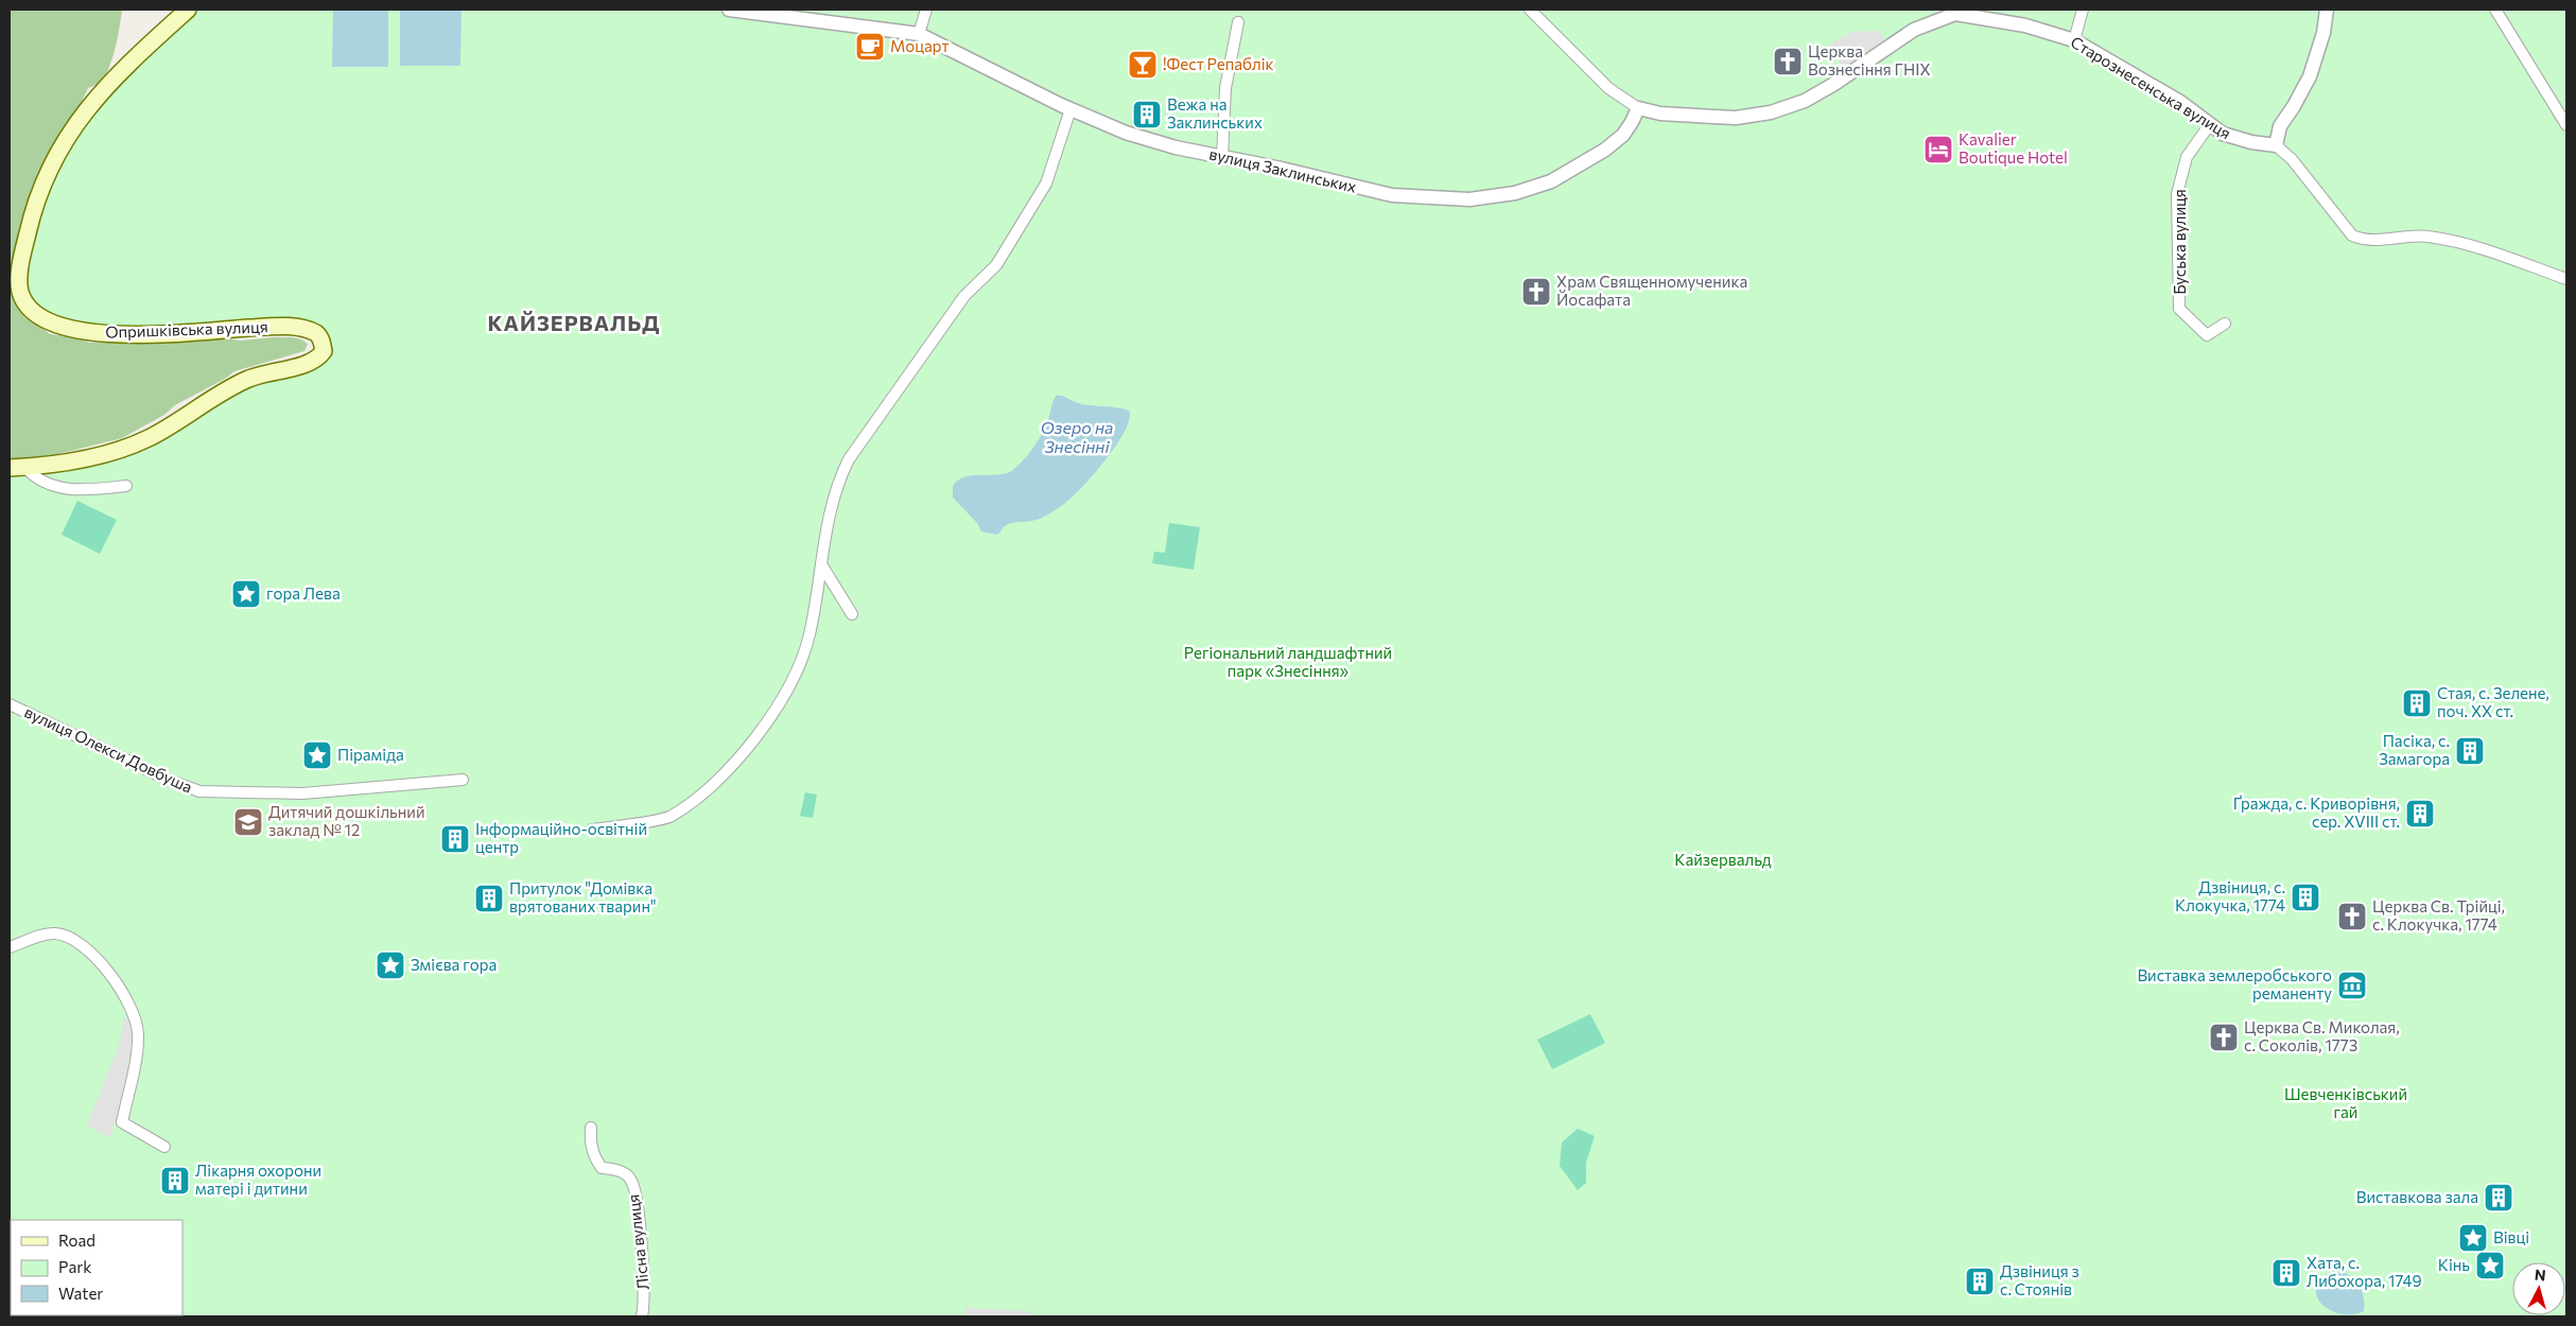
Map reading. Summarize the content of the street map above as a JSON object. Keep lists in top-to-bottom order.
{
  "streets": {
    "main road": ["Опришківська вулиця"],
    "street": [
      "Старознесенська вулиця",
      "вулиця Заклинських",
      "Буська вулиця",
      "вулиця Олекси Довбуша",
      "Лісна вулиця"
    ]
  },
  "crossings": [
    ["Старознесенська вулиця", "вулиця Заклинських"],
    ["Старознесенська вулиця", "Буська вулиця"]
  ],
  "districts": ["КАЙЗЕРВАЛЬД"],
  "water": ["Озеро на Знесінні"],
  "parks": ["Регіональний ландшафтний парк «Знесіння»", "Кайзервальд", "Шевченківський гай"],
  "places": {
    "cafe": ["Моцарт"],
    "church": [
      "Церква Вознесіння ГНІХ",
      "Храм Священномученика Йосафата",
      "Церква Св. Трійці, с. Клокучка, 1774",
      "Церква Св. Миколая, с. Соколів, 1773"
    ],
    "bar": ["!Фест Репаблік"],
    "building": [
      "Вежа на Заклинських",
      "Стая, с. Зелене, поч. XX ст.",
      "Пасіка, с. Замагора",
      "Ґражда, с. Криворівня, сер. XVIII ст.",
      "Інформаційно-освітній центр",
      "Дзвіниця, с. Клокучка, 1774",
      "Притулок \"Домівка врятованих тварин\"",
      "Лікарня охорони матері і дитини",
      "Виставкова зала",
      "Хата, с. Либохора, 1749",
      "Дзвіниця з с. Стоянів"
    ],
    "hotel": ["Kavalier Boutique Hotel"],
    "place": [
      "гора Лева",
      "Піраміда",
      "Змієва гора",
      "Вівці",
      "Кінь"
    ],
    "school or university": ["Дитячий дошкільний заклад № 12"],
    "museum": ["Виставка землеробського реманенту"]
  },
  "legend": ["Road", "Park", "Water"],
  "north": "top"
}
